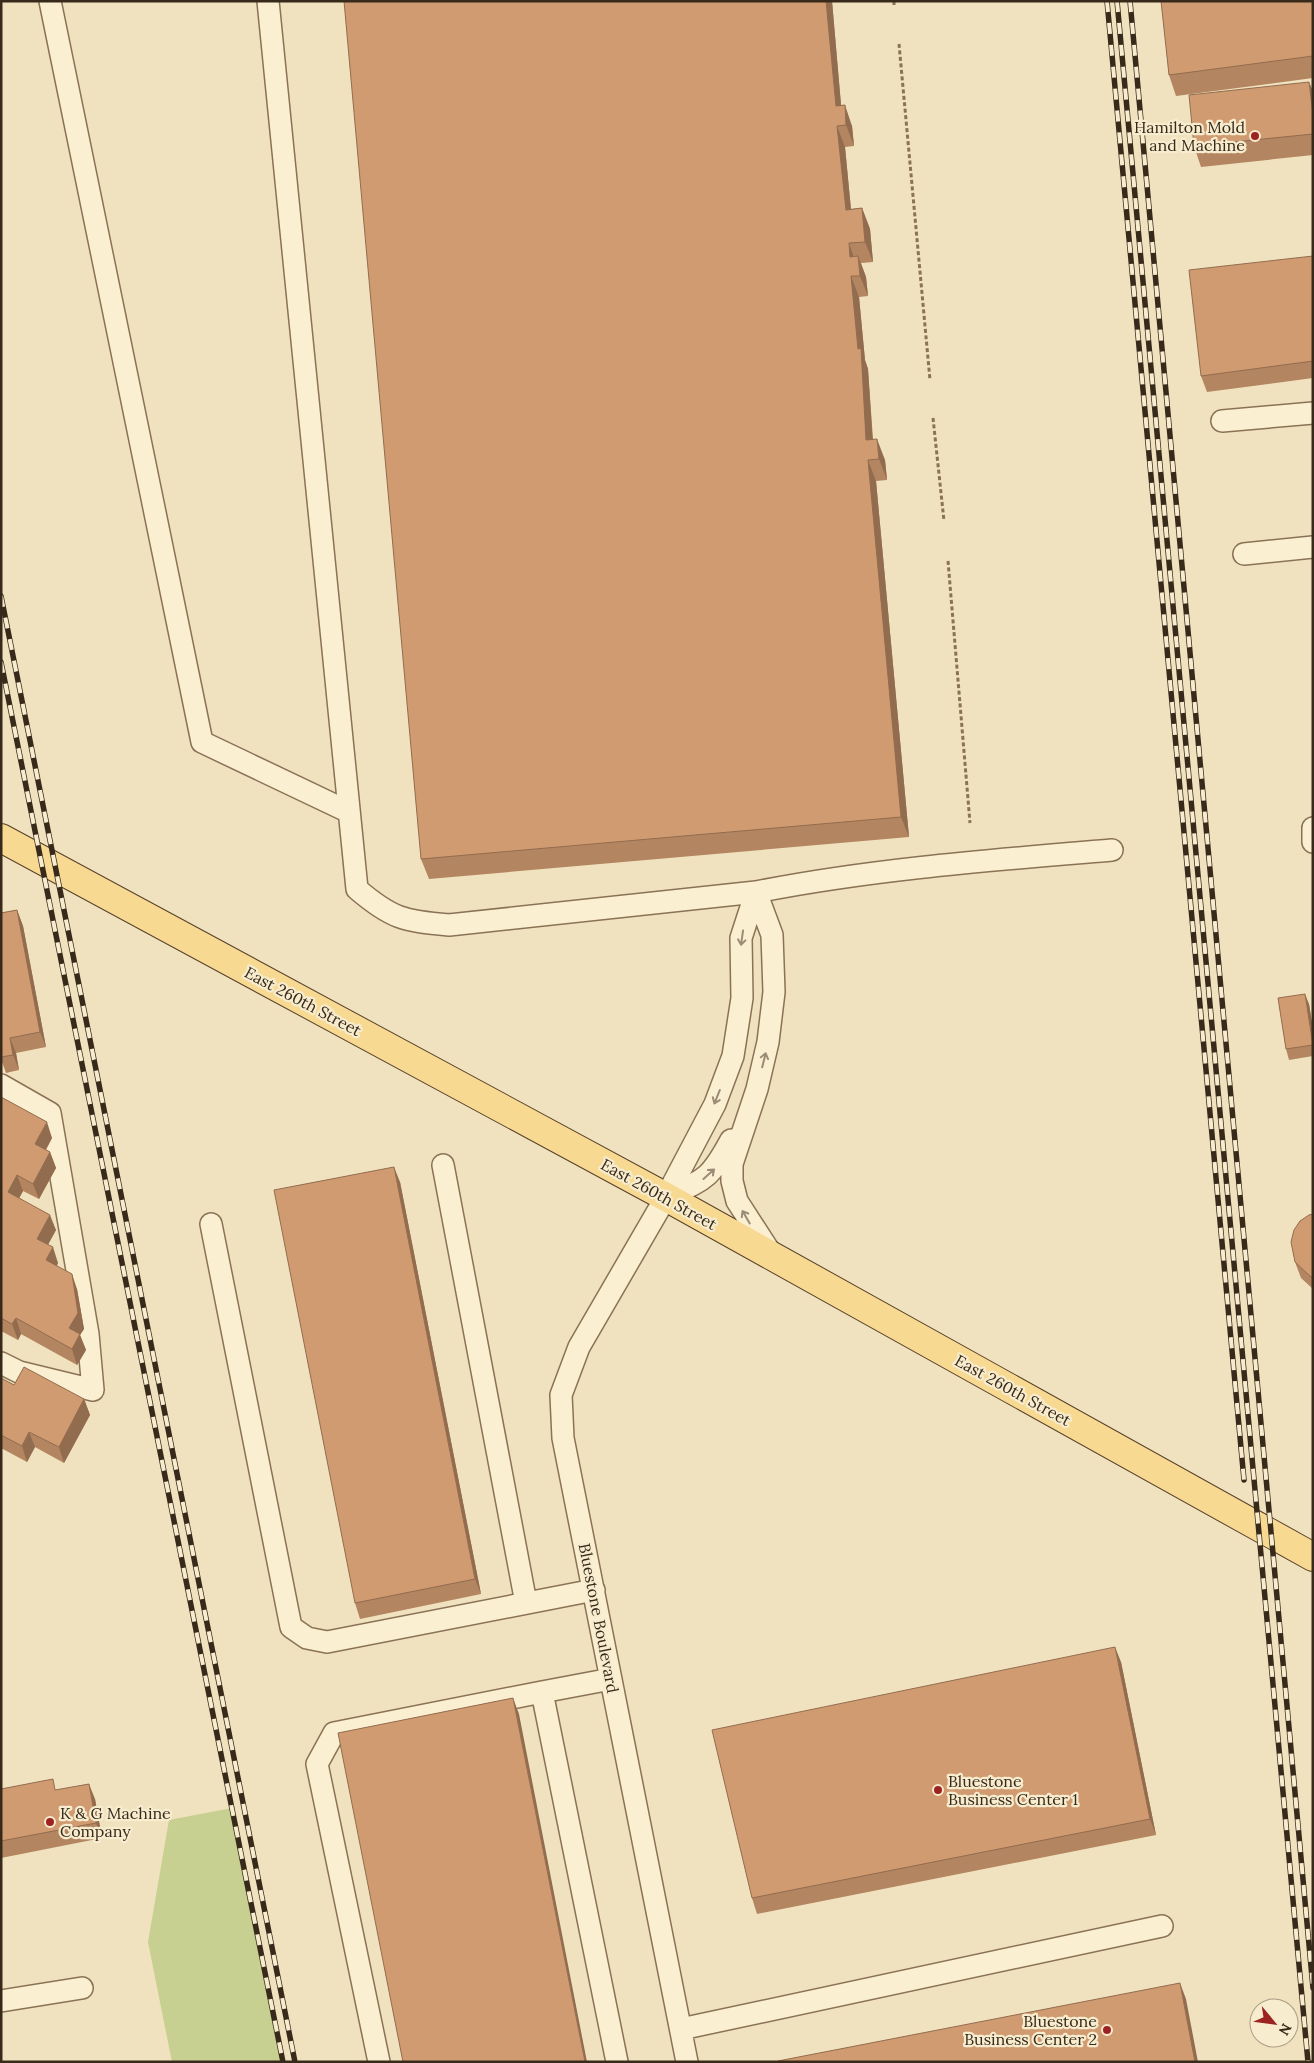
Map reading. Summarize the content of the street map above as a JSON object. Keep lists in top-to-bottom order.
{
  "streets": {
    "main road": ["East 260th Street"],
    "street": ["Bluestone Boulevard"]
  },
  "crossings": [
    ["East 260th Street", "Bluestone Boulevard"]
  ],
  "places": [
    "Hamilton Mold and Machine",
    "Bluestone Business Center 1",
    "K & G Machine Company",
    "Bluestone Business Center 2"
  ],
  "north": "bottom right"
}
